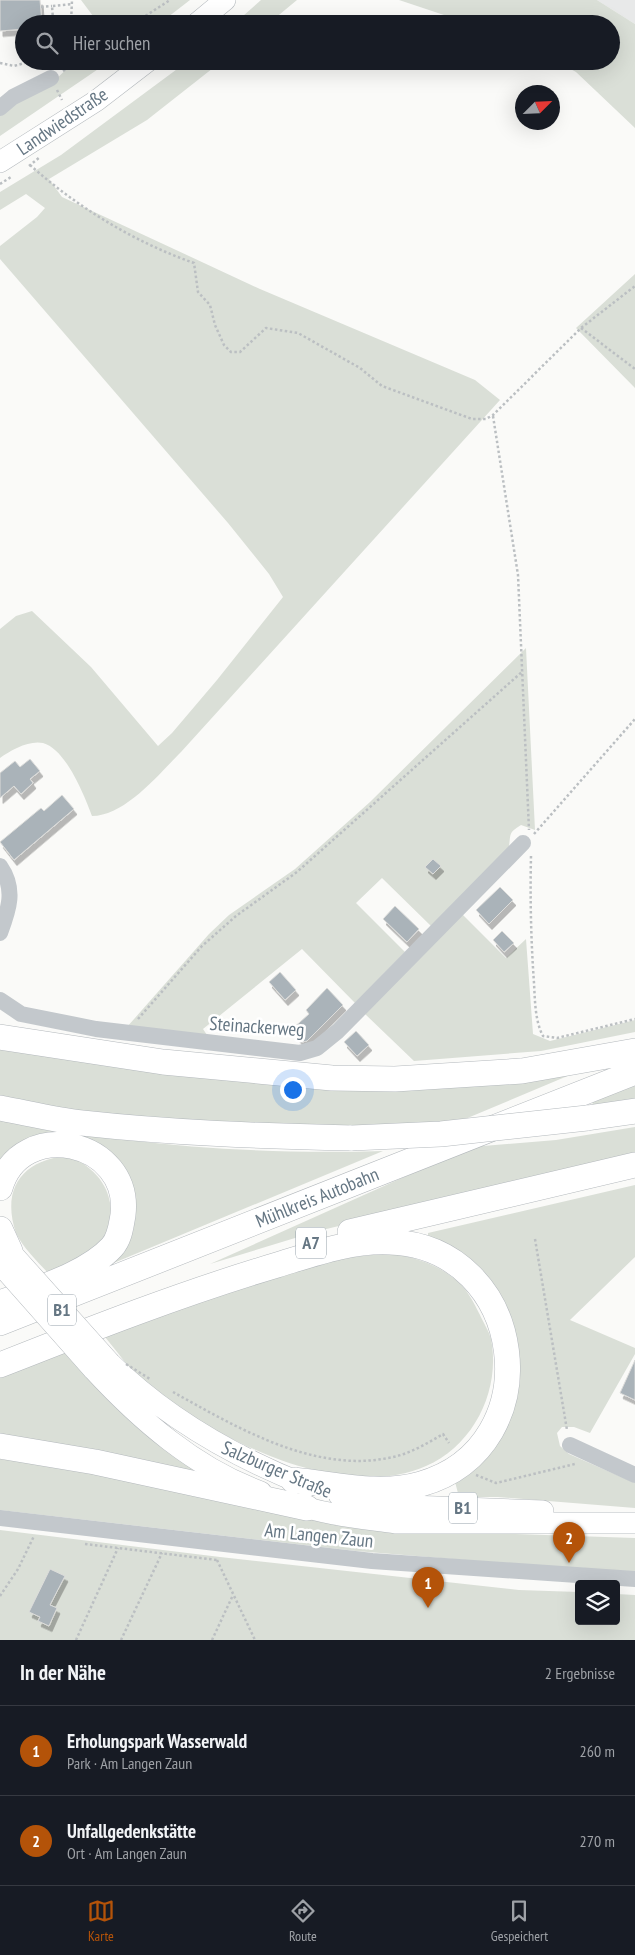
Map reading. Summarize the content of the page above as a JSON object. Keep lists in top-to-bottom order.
{
  "streets": {
    "highway": ["Mühlkreis Autobahn", "A7"],
    "main road": ["Landwiedstraße", "B1", "Salzburger Straße"],
    "street": ["Steinackerweg", "Am Langen Zaun"]
  },
  "north": "top right",
  "page": {
    "search": "Hier suchen",
    "pins": ["2", "1"],
    "heading": ["In der Nähe", "2 Ergebnisse"],
    "list": [
      {
        "mark": "1",
        "name": "Erholungspark Wasserwald",
        "note": "Park · Am Langen Zaun",
        "value": "260 m"
      },
      {
        "mark": "2",
        "name": "Unfallgedenkstätte",
        "note": "Ort · Am Langen Zaun",
        "value": "270 m"
      }
    ],
    "nav": ["Karte", "Route", "Gespeichert"]
  }
}
